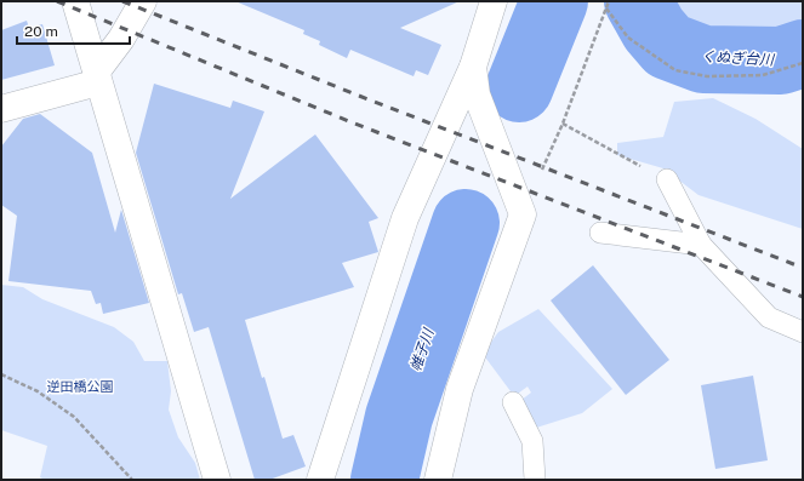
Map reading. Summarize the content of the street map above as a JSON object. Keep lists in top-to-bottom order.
{
  "water": ["くぬぎ台川", "帷子川"],
  "parks": ["逆田橋公園"],
  "scale_bar": "20 m"
}
